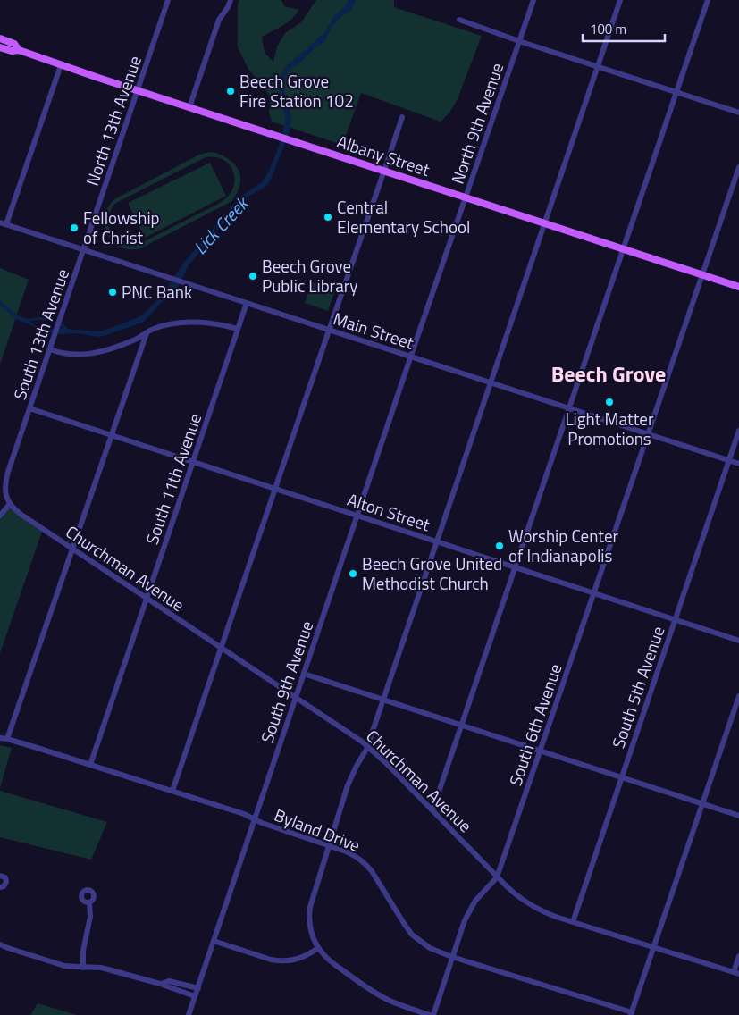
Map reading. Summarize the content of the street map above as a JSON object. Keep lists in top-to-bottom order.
{
  "streets": {
    "main road": ["Albany Street"],
    "street": [
      "North 13th Avenue",
      "North 9th Avenue",
      "Main Street",
      "South 13th Avenue",
      "South 11th Avenue",
      "Alton Street",
      "Churchman Avenue",
      "South 9th Avenue",
      "South 5th Avenue",
      "South 6th Avenue",
      "Byland Drive"
    ]
  },
  "crossings": [
    ["North 13th Avenue", "Albany Street"],
    ["North 13th Avenue", "Main Street"],
    ["North 13th Avenue", "South 13th Avenue"],
    ["North 9th Avenue", "Albany Street"],
    ["North 9th Avenue", "Main Street"],
    ["North 9th Avenue", "South 9th Avenue"],
    ["Albany Street", "South 6th Avenue"],
    ["Main Street", "South 13th Avenue"],
    ["Main Street", "South 11th Avenue"],
    ["Main Street", "South 9th Avenue"],
    ["Main Street", "South 5th Avenue"],
    ["Main Street", "South 6th Avenue"],
    ["South 13th Avenue", "Alton Street"],
    ["South 13th Avenue", "Churchman Avenue"],
    ["South 11th Avenue", "Alton Street"],
    ["South 11th Avenue", "Churchman Avenue"],
    ["South 11th Avenue", "Byland Drive"],
    ["Alton Street", "South 9th Avenue"],
    ["Alton Street", "South 5th Avenue"],
    ["Alton Street", "South 6th Avenue"],
    ["Churchman Avenue", "South 9th Avenue"],
    ["Churchman Avenue", "South 5th Avenue"],
    ["Churchman Avenue", "South 6th Avenue"],
    ["South 9th Avenue", "Byland Drive"],
    ["South 6th Avenue", "Byland Drive"]
  ],
  "districts": ["Beech Grove"],
  "water": ["Lick Creek"],
  "places": [
    "Beech Grove Fire Station 102",
    "Central Elementary School",
    "Fellowship of Christ",
    "Beech Grove Public Library",
    "PNC Bank",
    "Light Matter Promotions",
    "Worship Center of Indianapolis",
    "Beech Grove United Methodist Church"
  ],
  "scale_bar": "100 m"
}
